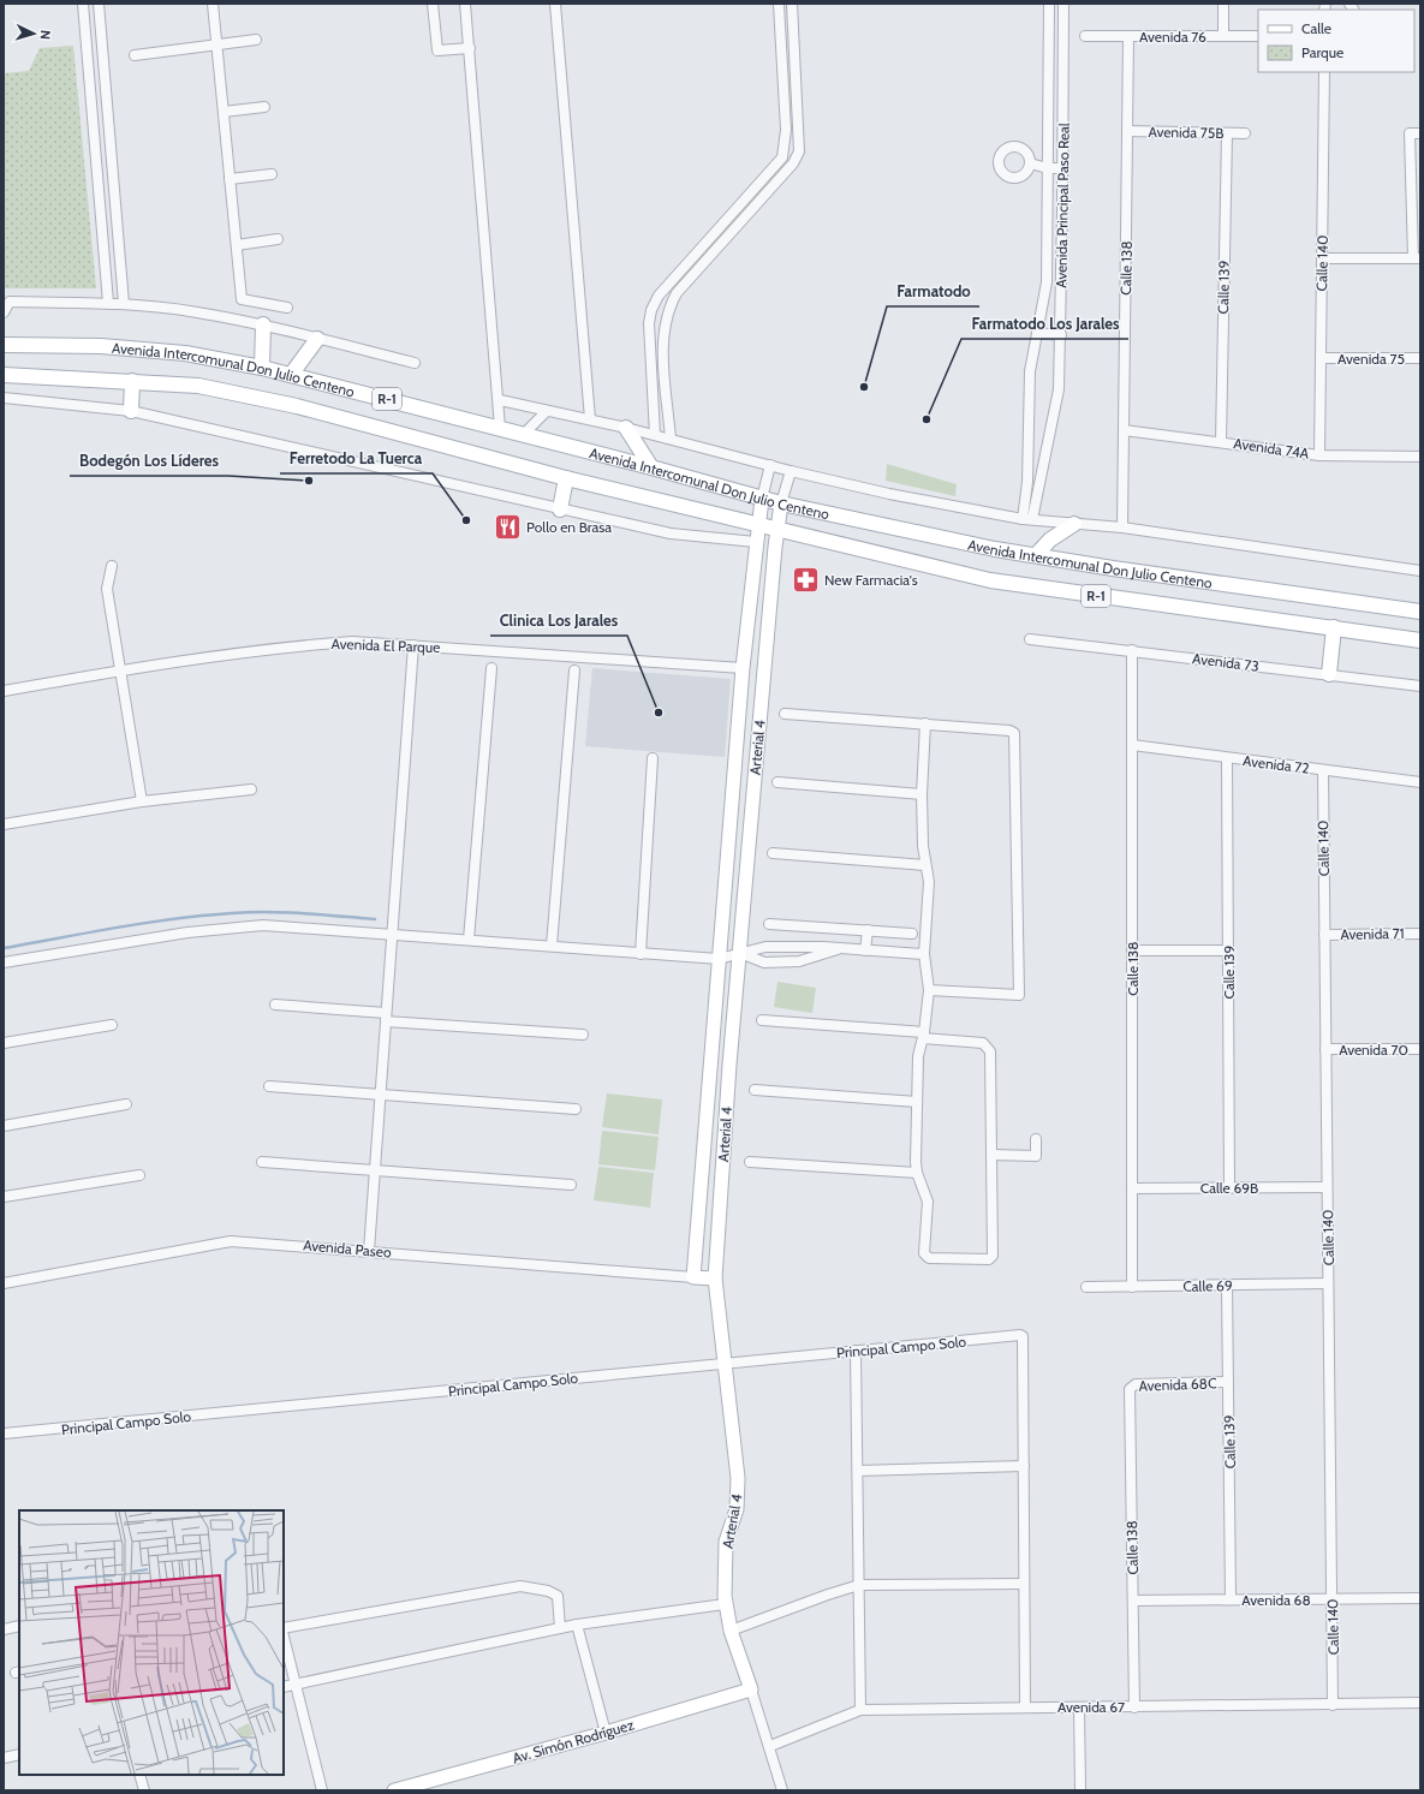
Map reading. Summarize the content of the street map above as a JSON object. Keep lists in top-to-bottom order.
{
  "streets": {
    "main road": ["Avenida Intercomunal Don Julio Centeno", "R-1"],
    "street": [
      "Avenida 76",
      "Avenida 75B",
      "Avenida Principal Paso Real",
      "Calle 140",
      "Calle 138",
      "Calle 139",
      "Avenida 75",
      "Avenida 74A",
      "Avenida El Parque",
      "Avenida 73",
      "Arterial 4",
      "Avenida 72",
      "Avenida 71",
      "Avenida 70",
      "Calle 69B",
      "Avenida Paseo",
      "Calle 69",
      "Principal Campo Solo",
      "Avenida 68C",
      "Avenida 68",
      "Avenida 67",
      "Av. Simón Rodríguez"
    ]
  },
  "crossings": [
    ["Avenida 76", "Calle 138"],
    ["Avenida 75B", "Calle 138"],
    ["Avenida 75B", "Calle 139"],
    ["Avenida Principal Paso Real", "Avenida Intercomunal Don Julio Centeno"],
    ["Calle 140", "Avenida 75"],
    ["Calle 140", "Avenida 74A"],
    ["Calle 140", "Avenida 72"],
    ["Calle 140", "Avenida 71"],
    ["Calle 140", "Avenida 70"],
    ["Calle 140", "Calle 69B"],
    ["Calle 140", "Calle 69"],
    ["Calle 140", "Avenida 68"],
    ["Calle 140", "Avenida 67"],
    ["Calle 138", "Avenida Intercomunal Don Julio Centeno"],
    ["Calle 138", "Avenida 74A"],
    ["Calle 138", "Avenida 73"],
    ["Calle 138", "Avenida 72"],
    ["Calle 138", "Calle 69B"],
    ["Calle 138", "Calle 69"],
    ["Calle 138", "Avenida 68C"],
    ["Calle 138", "Avenida 68"],
    ["Calle 138", "Avenida 67"],
    ["Calle 139", "Avenida 74A"],
    ["Calle 139", "Avenida 72"],
    ["Calle 139", "Calle 69B"],
    ["Calle 139", "Calle 69"],
    ["Calle 139", "Avenida 68C"],
    ["Calle 139", "Avenida 68"],
    ["Avenida Intercomunal Don Julio Centeno", "Arterial 4"],
    ["Avenida El Parque", "Arterial 4"],
    ["Arterial 4", "Avenida Paseo"],
    ["Arterial 4", "Principal Campo Solo"],
    ["Arterial 4", "Avenida 67"],
    ["Arterial 4", "Av. Simón Rodríguez"]
  ],
  "places": {
    "other": [
      "Farmatodo",
      "Farmatodo Los Jarales",
      "Bodegón Los Líderes",
      "Ferretodo La Tuerca",
      "Clinica Los Jarales"
    ],
    "restaurant": ["Pollo en Brasa"],
    "pharmacy": ["New Farmacia's"]
  },
  "legend": ["Calle", "Parque"],
  "north": "right"
}
